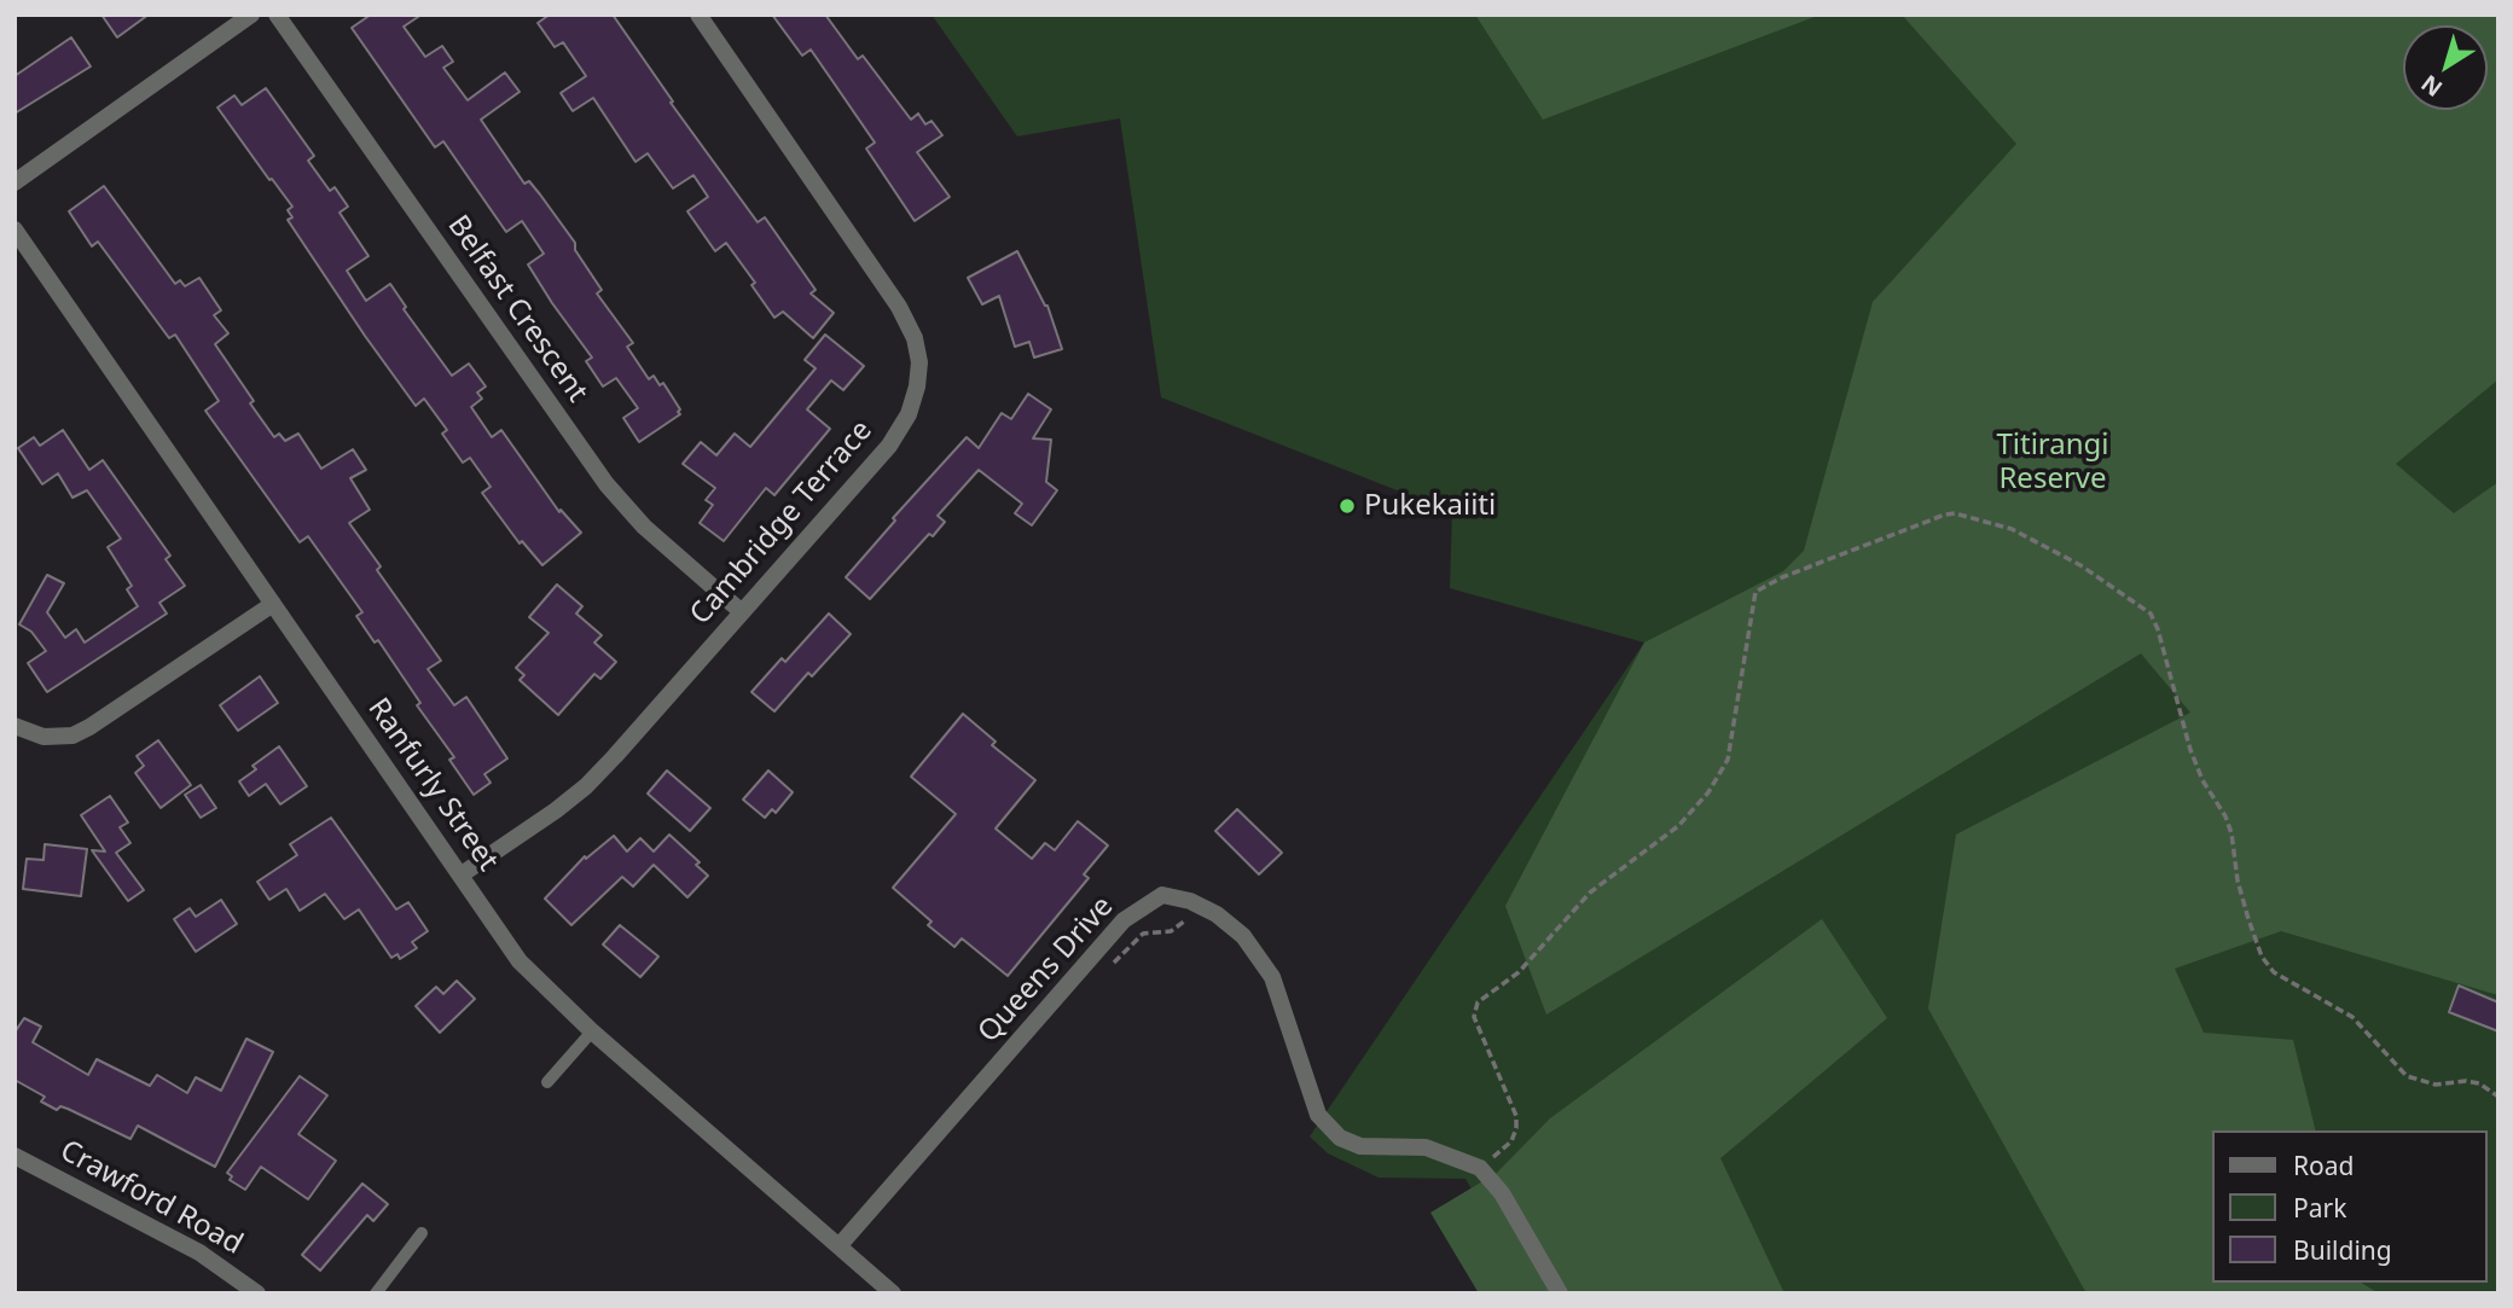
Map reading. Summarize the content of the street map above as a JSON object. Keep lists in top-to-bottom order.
{
  "streets": {
    "street": [
      "Belfast Crescent",
      "Cambridge Terrace",
      "Ranfurly Street",
      "Queens Drive",
      "Crawford Road"
    ]
  },
  "crossings": [
    ["Belfast Crescent", "Cambridge Terrace"],
    ["Cambridge Terrace", "Ranfurly Street"],
    ["Ranfurly Street", "Queens Drive"]
  ],
  "parks": ["Titirangi Reserve"],
  "places": ["Pukekaiiti"],
  "legend": ["Road", "Park", "Building"],
  "north": "bottom left"
}
